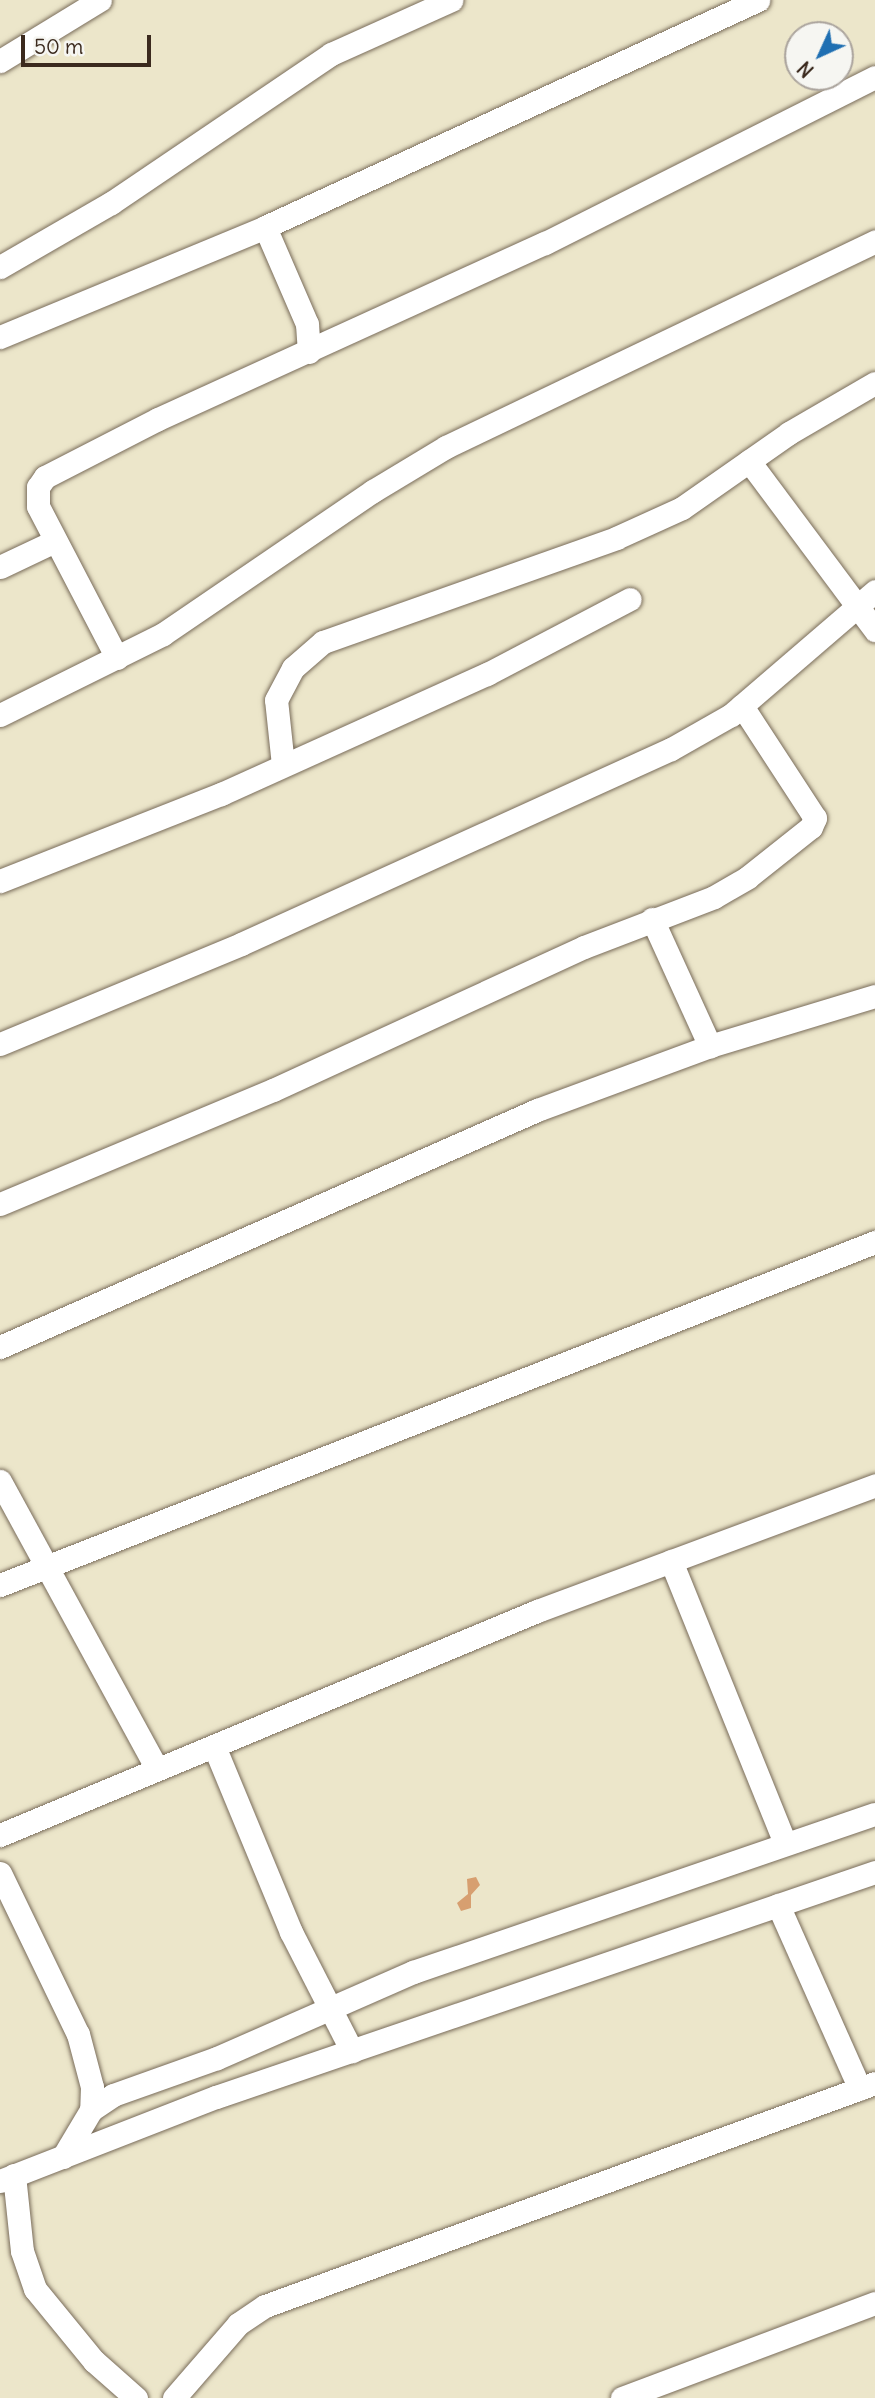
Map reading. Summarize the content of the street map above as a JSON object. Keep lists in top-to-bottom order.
{
  "scale_bar": "50 m",
  "north": "bottom left"
}
